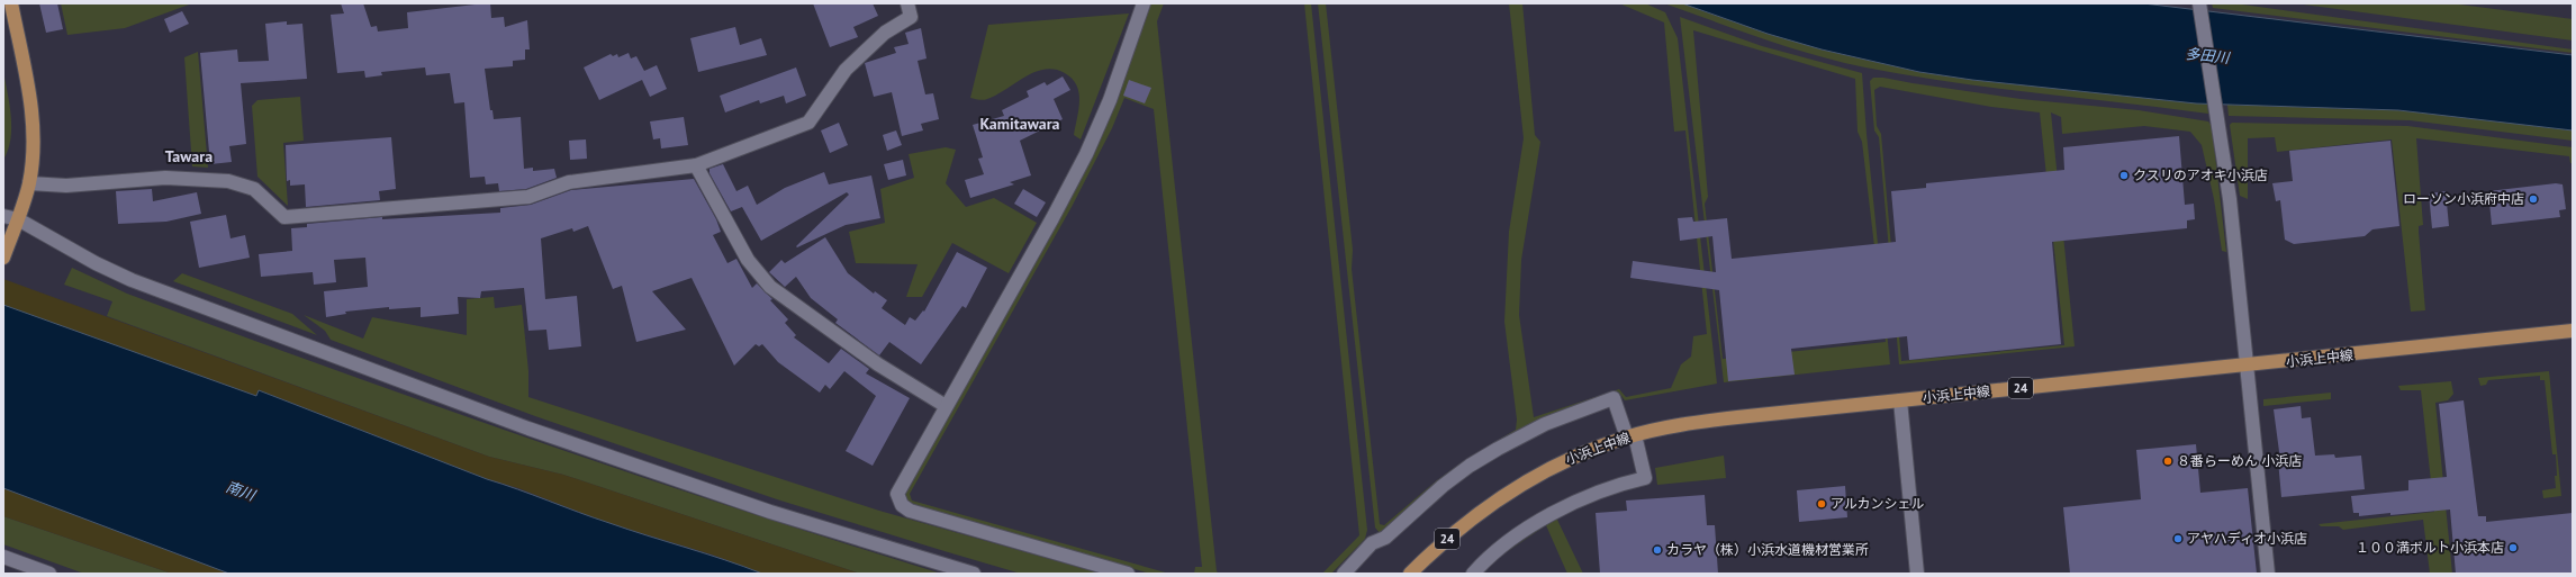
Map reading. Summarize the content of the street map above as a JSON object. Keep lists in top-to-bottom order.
{
  "streets": {
    "main road": ["小浜上中線", "24"]
  },
  "districts": ["Kamitawara", "Tawara"],
  "water": ["多田川", "南川"],
  "places": [
    "クスリのアオキ小浜店",
    "ローソン小浜府中店",
    "８番らーめん 小浜店",
    "アルカンシェル",
    "アヤハディオ小浜店",
    "１００満ボルト小浜本店",
    "カラヤ（株）小浜水道機材営業所"
  ]
}
